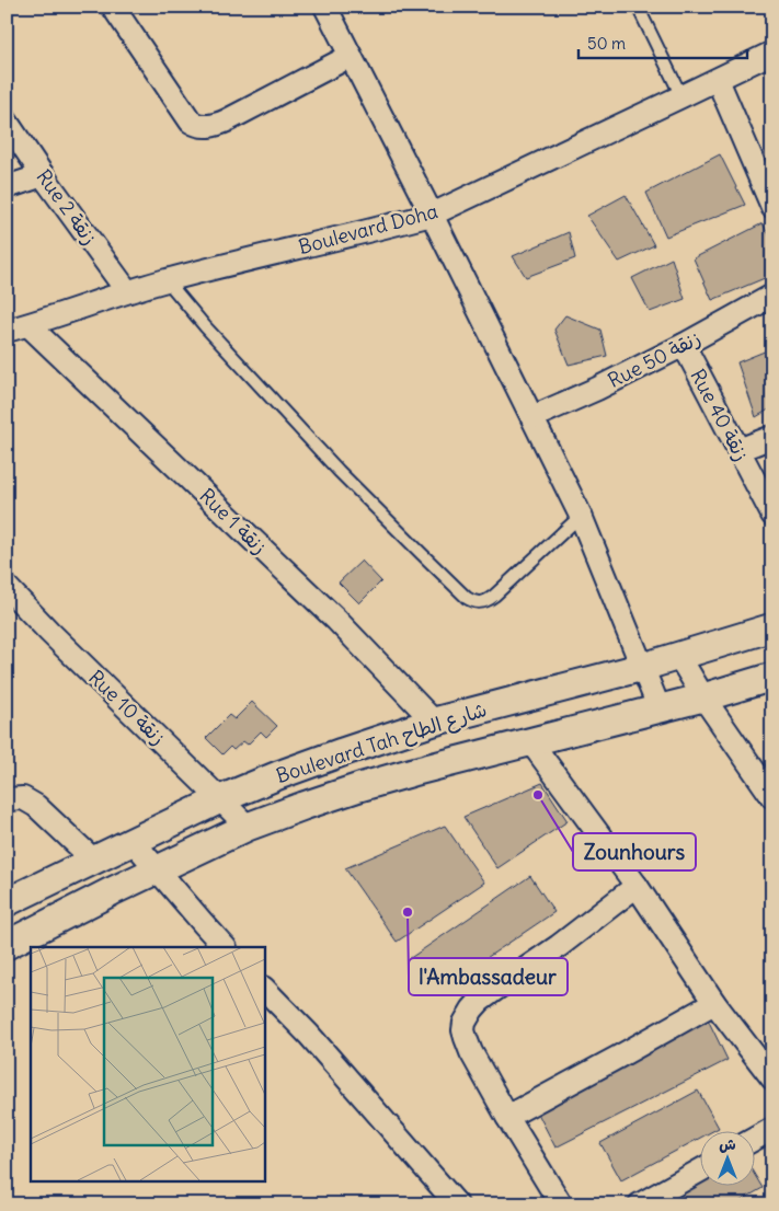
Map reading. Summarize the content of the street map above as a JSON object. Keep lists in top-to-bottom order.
{
  "streets": {
    "street": [
      "Rue 2 زنقة",
      "Boulevard Doha",
      "Rue 50 زنقة",
      "Rue 40 زنقة",
      "Rue 1 زنقة",
      "Rue 10 زنقة",
      "Boulevard Tah شارع الطاح"
    ]
  },
  "crossings": [
    ["Rue 2 زنقة", "Boulevard Doha"],
    ["Boulevard Doha", "Rue 1 زنقة"],
    ["Rue 50 زنقة", "Rue 40 زنقة"],
    ["Rue 1 زنقة", "Boulevard Tah شارع الطاح"],
    ["Rue 10 زنقة", "Boulevard Tah شارع الطاح"]
  ],
  "places": ["Zounhours", "l'Ambassadeur"],
  "scale_bar": "50 m",
  "north": "top"
}
